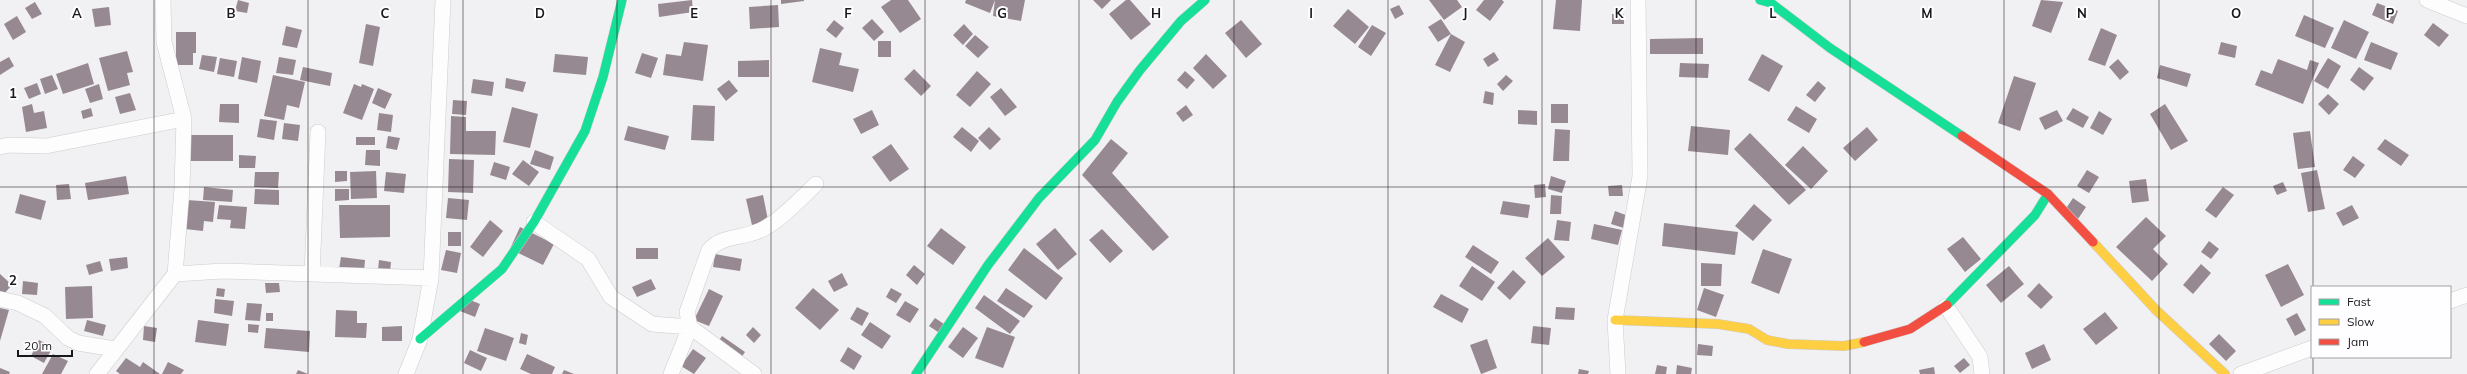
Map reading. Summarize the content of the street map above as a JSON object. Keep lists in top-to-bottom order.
{
  "legend": ["Fast", "Slow", "Jam"],
  "scale_bar": "20 m",
  "grid": {
    "columns": [
      "A",
      "B",
      "C",
      "D",
      "E",
      "F",
      "G",
      "H",
      "I",
      "J",
      "K",
      "L",
      "M",
      "N",
      "O",
      "P"
    ],
    "rows": ["1", "2"]
  }
}
